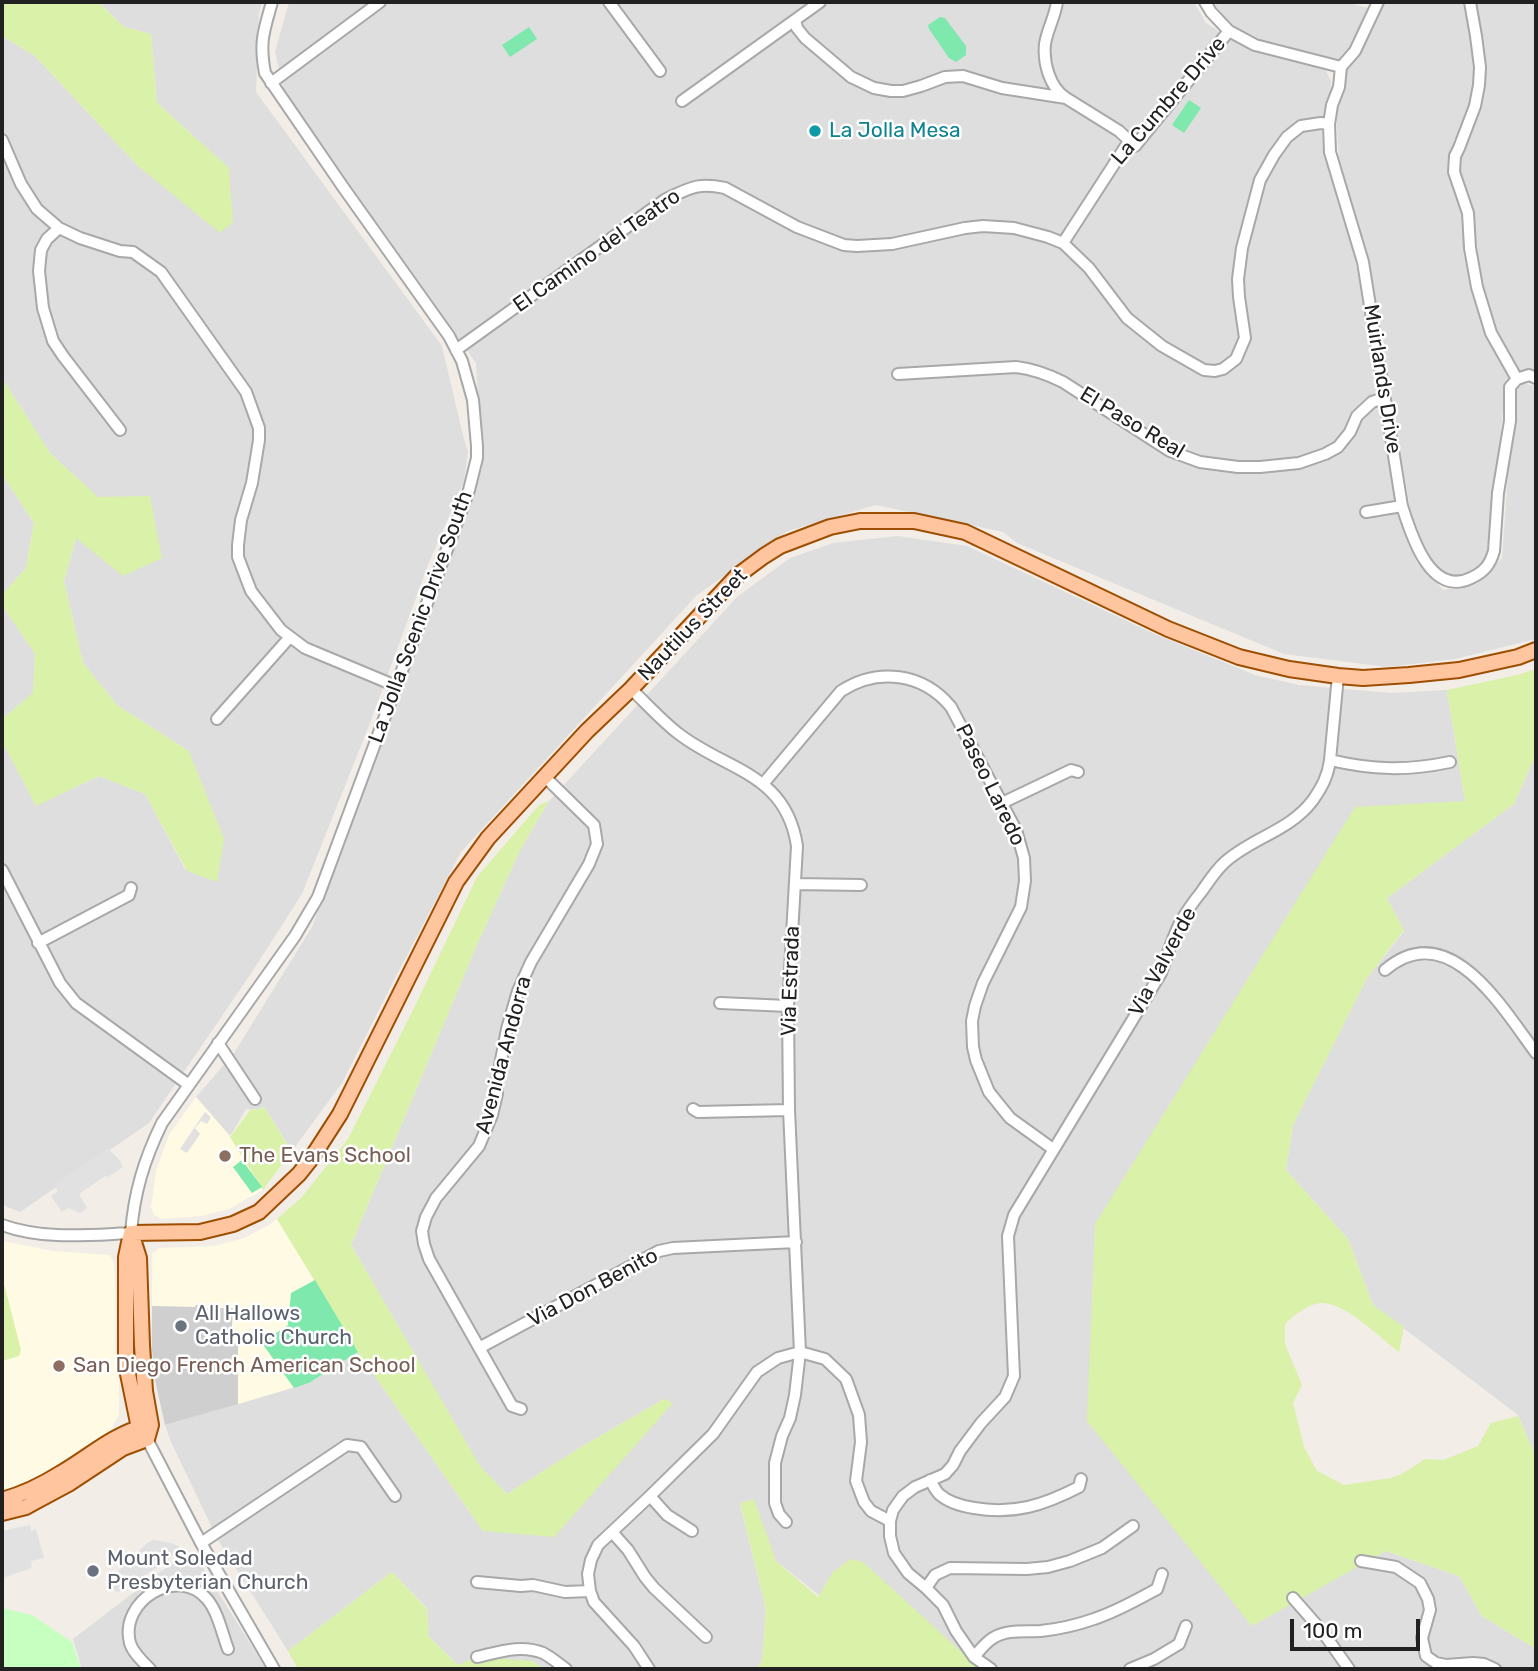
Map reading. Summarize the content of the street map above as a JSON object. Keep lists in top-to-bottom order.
{
  "streets": {
    "main road": ["La Jolla Scenic Drive South", "Nautilus Street"],
    "street": [
      "La Cumbre Drive",
      "El Camino del Teatro",
      "Muirlands Drive",
      "El Paso Real",
      "Paseo Laredo",
      "Via Valverde",
      "Via Estrada",
      "Avenida Andorra",
      "Via Don Benito"
    ]
  },
  "crossings": [
    ["La Cumbre Drive", "El Camino del Teatro"],
    ["El Camino del Teatro", "Muirlands Drive"],
    ["El Camino del Teatro", "La Jolla Scenic Drive South"],
    ["Muirlands Drive", "El Paso Real"],
    ["La Jolla Scenic Drive South", "Nautilus Street"],
    ["Nautilus Street", "Via Valverde"],
    ["Nautilus Street", "Via Estrada"],
    ["Nautilus Street", "Avenida Andorra"],
    ["Paseo Laredo", "Via Valverde"],
    ["Paseo Laredo", "Via Estrada"],
    ["Via Estrada", "Via Don Benito"],
    ["Avenida Andorra", "Via Don Benito"]
  ],
  "places": [
    "La Jolla Mesa",
    "The Evans School",
    "All Hallows Catholic Church",
    "San Diego French American School",
    "Mount Soledad Presbyterian Church"
  ],
  "scale_bar": "100 m"
}
